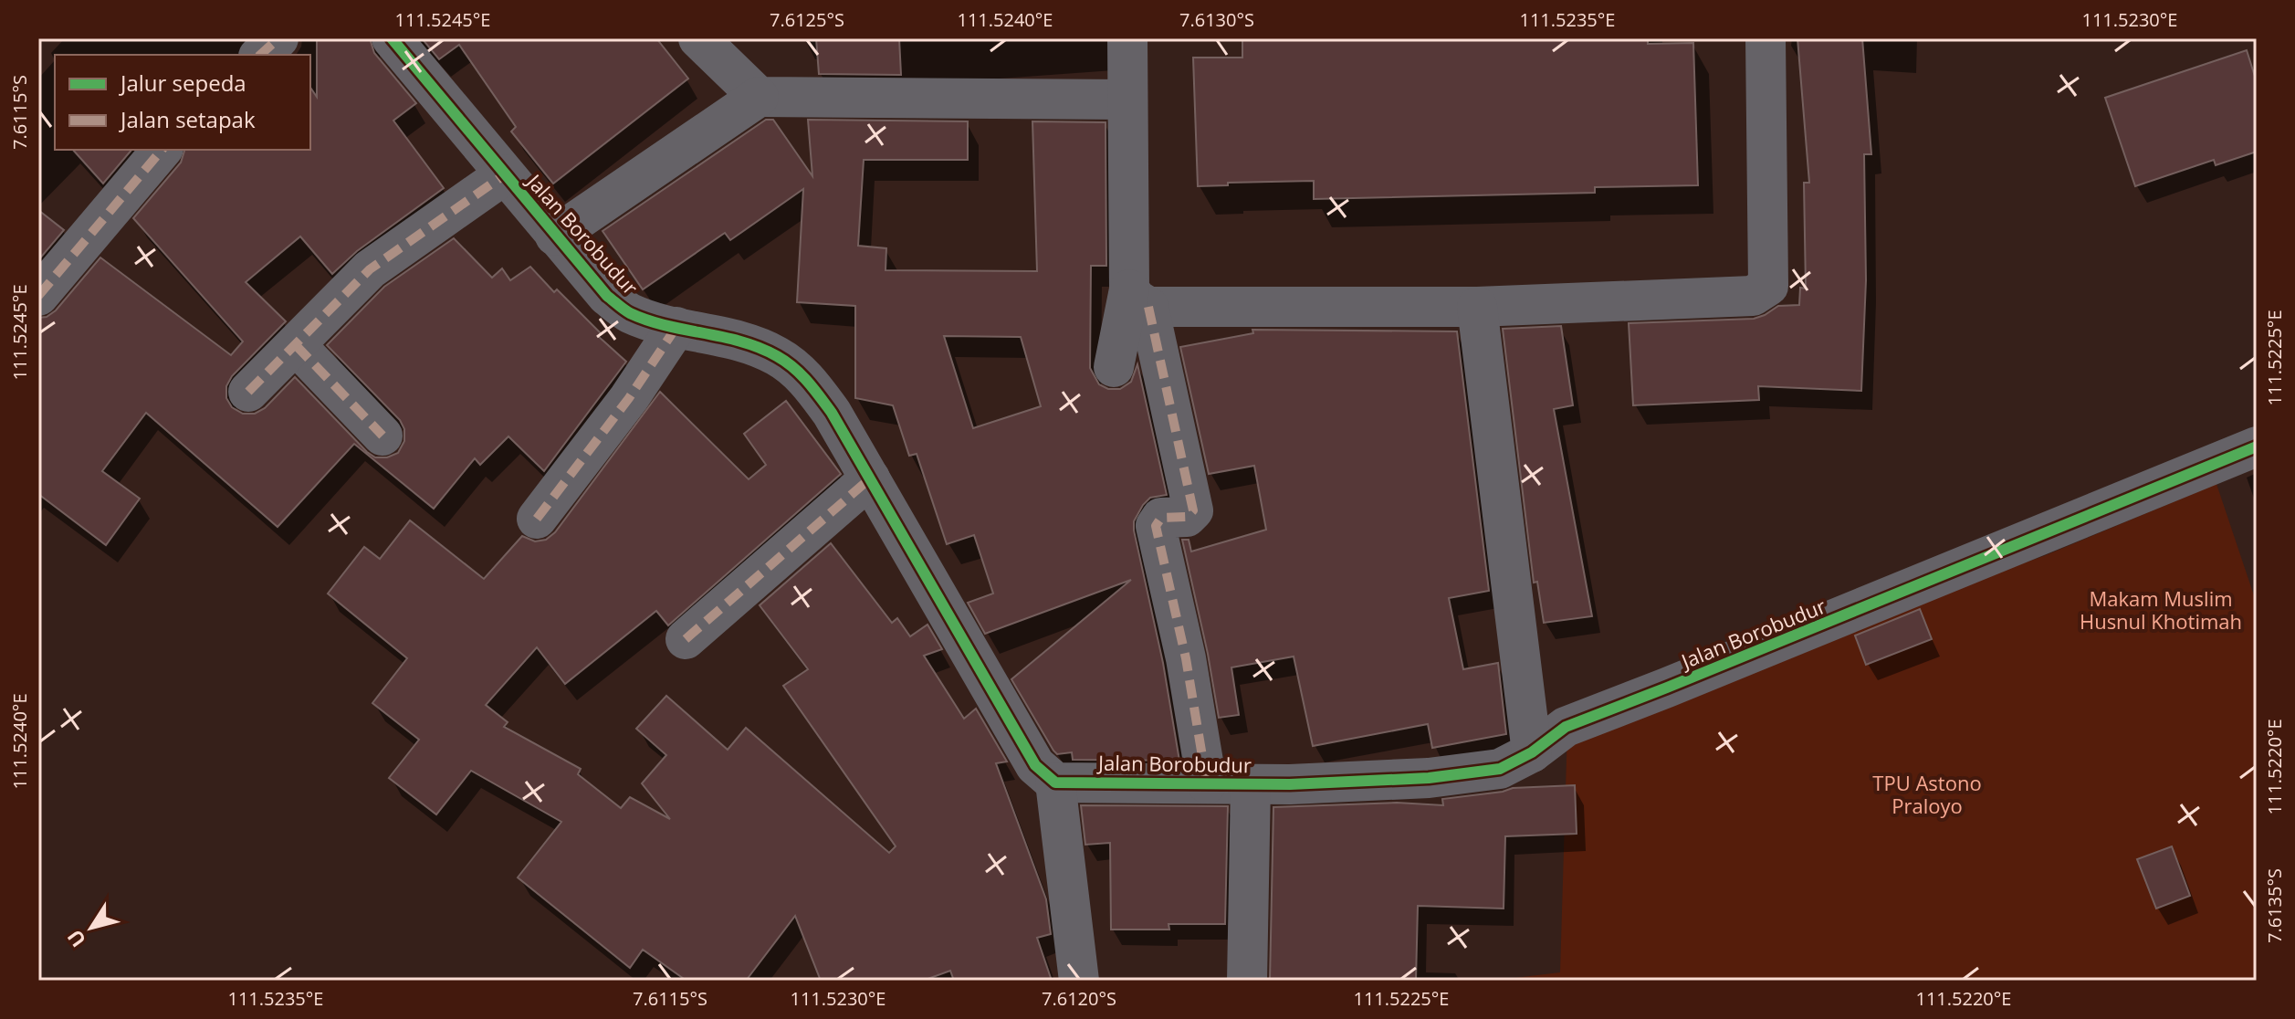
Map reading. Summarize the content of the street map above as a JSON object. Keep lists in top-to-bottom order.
{
  "streets": {
    "street": ["Jalan Borobudur"]
  },
  "parks": ["Makam Muslim Husnul Khotimah", "TPU Astono Praloyo"],
  "legend": ["Jalur sepeda", "Jalan setapak"],
  "north": "bottom left",
  "coordinates": [
    "111.5245°E",
    "7.6125°S",
    "111.5240°E",
    "7.6130°S",
    "111.5235°E",
    "111.5230°E",
    "7.6115°S",
    "111.5225°E",
    "111.5220°E",
    "7.6135°S",
    "7.6120°S"
  ]
}
